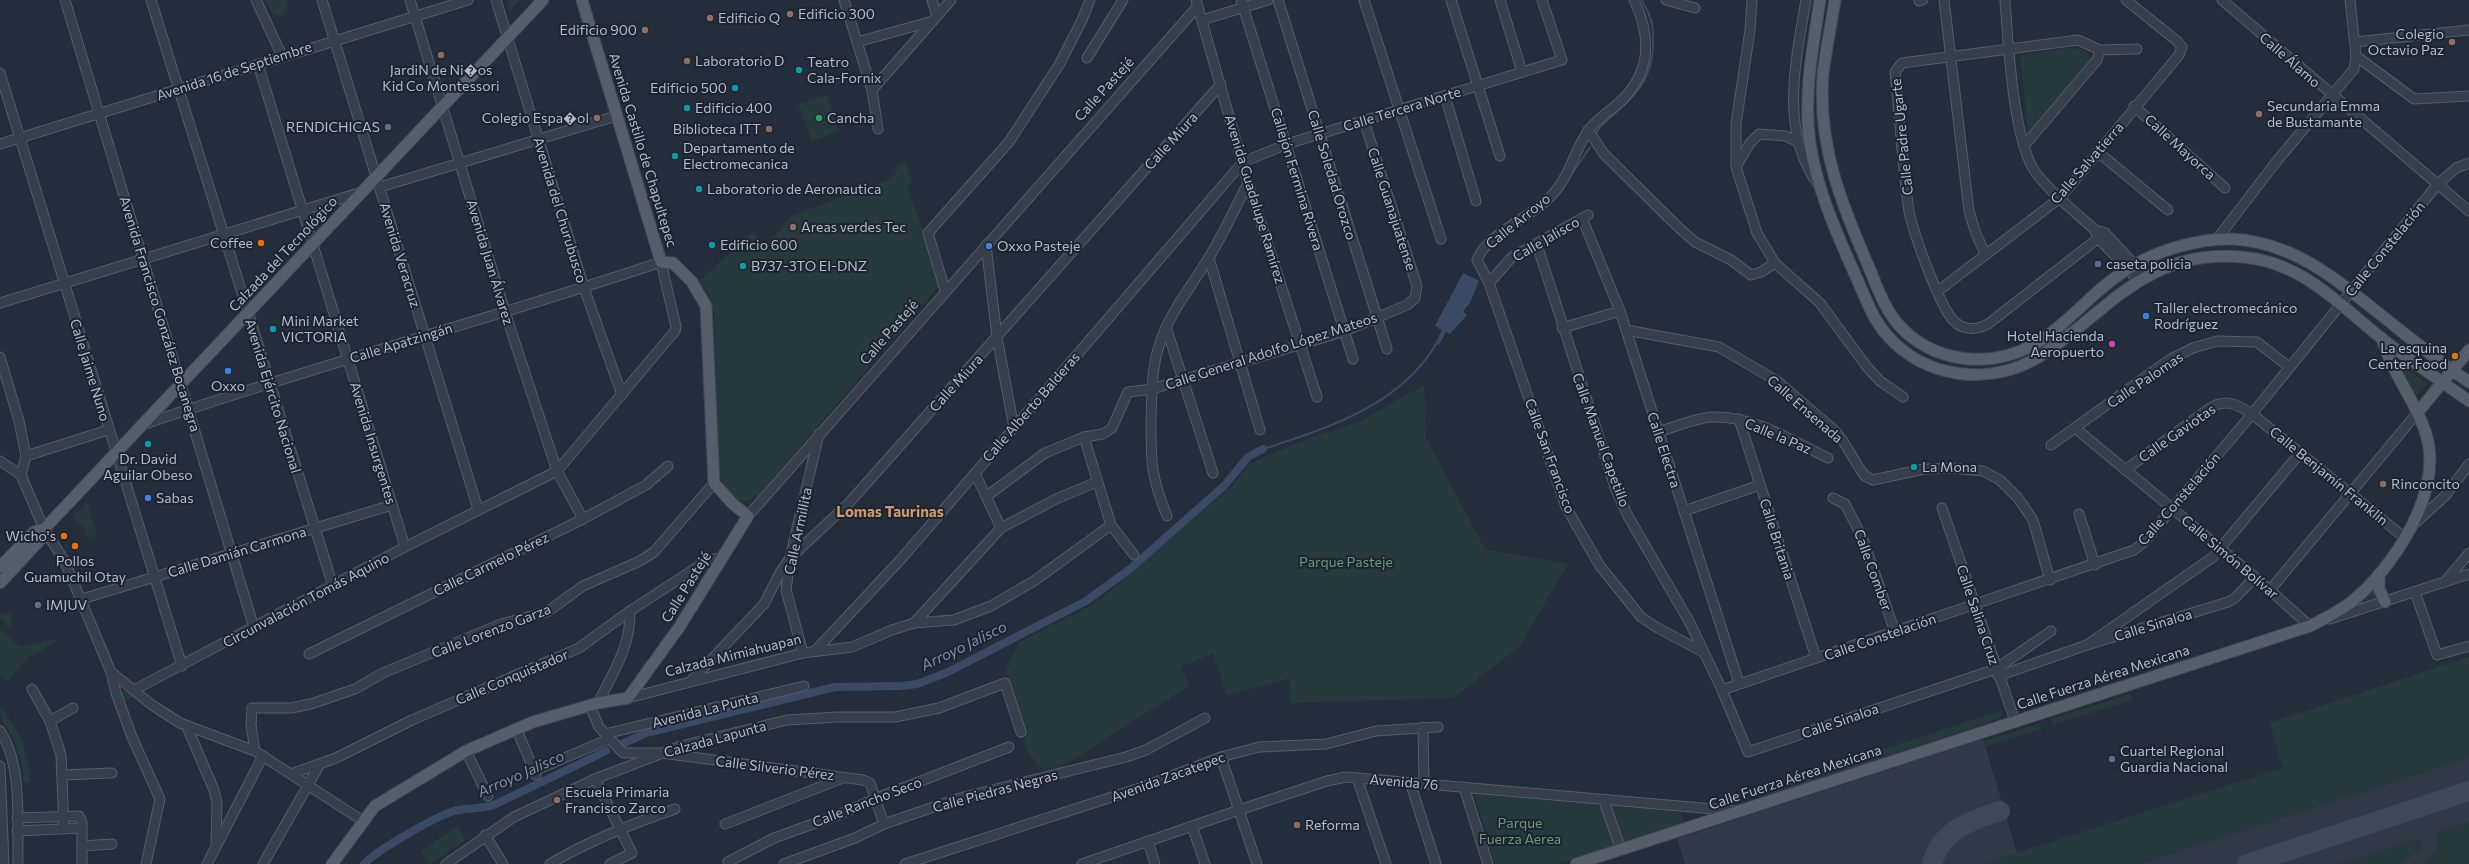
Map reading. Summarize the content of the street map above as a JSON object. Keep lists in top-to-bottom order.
{
  "streets": {
    "main road": [
      "Calle Pastejé",
      "Avenida Castillo de Chapultepec",
      "Calzada del Tecnológico",
      "Calzada Mimiahuapan",
      "Calle Fuerza Aérea Mexicana"
    ],
    "street": [
      "Calle Álamo",
      "Avenida 16 de Septiembre",
      "Calle Tercera Norte",
      "Calle Padre Ugarte",
      "Calle Miura",
      "Calle Mayorca",
      "Calle Salvatierra",
      "Calle Soledad Orozco",
      "Callejón Fermina Rivera",
      "Avenida Guadalupe Ramírez",
      "Calle Guanajuatense",
      "Avenida del Churubusco",
      "Calle Arroyo",
      "Calle Jalisco",
      "Calle Constelación",
      "Avenida Veracruz",
      "Avenida Juan Álvarez",
      "Avenida Francisco González Bocanegra",
      "Calle Apatzingán",
      "Calle General Adolfo López Mateos",
      "Calle Jaime Nuno",
      "Calle Palomas",
      "Avenida Ejército Nacional",
      "Calle Alberto Balderas",
      "Calle Ensenada",
      "Calle Gaviotas",
      "Calle la Paz",
      "Calle Manuel Capetillo",
      "Avenida Insurgentes",
      "Calle Electra",
      "Calle San Francisco",
      "Calle Benjamín Franklin",
      "Calle Armillita",
      "Calle Britania",
      "Calle Damián Carmona",
      "Calle Simón Bolívar",
      "Calle Carmelo Pérez",
      "Calle Comber",
      "Circunvalación Tomás Aquino",
      "Calle Salina Cruz",
      "Calle Sinaloa",
      "Calle Lorenzo Garza",
      "Calle Conquistador",
      "Avenida La Punta",
      "Calzada Lapunta",
      "Calle Silverio Pérez",
      "Avenida Zacatepec",
      "Avenida 76",
      "Calle Piedras Negras",
      "Calle Rancho Seco"
    ]
  },
  "crossings": [
    ["Calle Álamo", "Calle Constelación"],
    ["Avenida 16 de Septiembre", "Avenida Veracruz"],
    ["Avenida 16 de Septiembre", "Avenida Juan Álvarez"],
    ["Avenida 16 de Septiembre", "Avenida Francisco González Bocanegra"],
    ["Avenida 16 de Septiembre", "Calle Jaime Nuno"],
    ["Avenida 16 de Septiembre", "Avenida Ejército Nacional"],
    ["Avenida 16 de Septiembre", "Avenida Insurgentes"],
    ["Calle Pastejé", "Avenida Guadalupe Ramírez"],
    ["Calle Pastejé", "Calle Armillita"],
    ["Calle Pastejé", "Calzada Mimiahuapan"],
    ["Calle Pastejé", "Calle Conquistador"],
    ["Calle Tercera Norte", "Calle Soledad Orozco"],
    ["Calle Tercera Norte", "Callejón Fermina Rivera"],
    ["Calle Tercera Norte", "Avenida Guadalupe Ramírez"],
    ["Calle Tercera Norte", "Calle Guanajuatense"],
    ["Calle Tercera Norte", "Calle Alberto Balderas"],
    ["Calle Padre Ugarte", "Calle Salvatierra"],
    ["Calle Miura", "Avenida Guadalupe Ramírez"],
    ["Calle Miura", "Calle Armillita"],
    ["Calle Miura", "Calzada Mimiahuapan"],
    ["Calle Mayorca", "Calle Salvatierra"],
    ["Avenida Castillo de Chapultepec", "Calle Apatzingán"],
    ["Avenida Castillo de Chapultepec", "Circunvalación Tomás Aquino"],
    ["Avenida Castillo de Chapultepec", "Calle Lorenzo Garza"],
    ["Calle Soledad Orozco", "Calle General Adolfo López Mateos"],
    ["Callejón Fermina Rivera", "Calle General Adolfo López Mateos"],
    ["Avenida Guadalupe Ramírez", "Calle General Adolfo López Mateos"],
    ["Avenida Guadalupe Ramírez", "Calle Alberto Balderas"],
    ["Calle Guanajuatense", "Calle General Adolfo López Mateos"],
    ["Avenida del Churubusco", "Calzada del Tecnológico"],
    ["Avenida del Churubusco", "Calle Apatzingán"],
    ["Avenida del Churubusco", "Circunvalación Tomás Aquino"],
    ["Calle Arroyo", "Calle San Francisco"],
    ["Calle Jalisco", "Calle Manuel Capetillo"],
    ["Calle Jalisco", "Calle Electra"],
    ["Calle Jalisco", "Calle San Francisco"],
    ["Calle Constelación", "Calle Palomas"],
    ["Calle Constelación", "Calle Ensenada"],
    ["Calle Constelación", "Calle Gaviotas"],
    ["Calle Constelación", "Calle Manuel Capetillo"],
    ["Calle Constelación", "Calle Electra"],
    ["Calle Constelación", "Calle Benjamín Franklin"],
    ["Calle Constelación", "Calle Britania"],
    ["Calle Constelación", "Calle Simón Bolívar"],
    ["Calle Constelación", "Calle Comber"],
    ["Calle Constelación", "Calle Salina Cruz"],
    ["Calle Constelación", "Calle Sinaloa"],
    ["Calzada del Tecnológico", "Avenida Veracruz"],
    ["Calzada del Tecnológico", "Avenida Juan Álvarez"],
    ["Calzada del Tecnológico", "Avenida Francisco González Bocanegra"],
    ["Calzada del Tecnológico", "Calle Apatzingán"],
    ["Calzada del Tecnológico", "Calle Jaime Nuno"],
    ["Calzada del Tecnológico", "Avenida Ejército Nacional"],
    ["Calzada del Tecnológico", "Avenida Insurgentes"],
    ["Avenida Veracruz", "Calle Apatzingán"],
    ["Avenida Veracruz", "Circunvalación Tomás Aquino"],
    ["Avenida Juan Álvarez", "Calle Apatzingán"],
    ["Avenida Juan Álvarez", "Calle Carmelo Pérez"],
    ["Avenida Juan Álvarez", "Circunvalación Tomás Aquino"],
    ["Avenida Francisco González Bocanegra", "Calle Apatzingán"],
    ["Avenida Francisco González Bocanegra", "Calle Damián Carmona"],
    ["Avenida Francisco González Bocanegra", "Circunvalación Tomás Aquino"],
    ["Calle Apatzingán", "Avenida Ejército Nacional"],
    ["Calle Apatzingán", "Avenida Insurgentes"],
    ["Calle Jaime Nuno", "Calle Damián Carmona"],
    ["Calle Jaime Nuno", "Circunvalación Tomás Aquino"],
    ["Calle Palomas", "Calle Simón Bolívar"],
    ["Avenida Ejército Nacional", "Calle Damián Carmona"],
    ["Avenida Ejército Nacional", "Circunvalación Tomás Aquino"],
    ["Calle Alberto Balderas", "Calzada Mimiahuapan"],
    ["Calle Ensenada", "Calle Electra"],
    ["Calle Gaviotas", "Calle Benjamín Franklin"],
    ["Calle Gaviotas", "Calle Simón Bolívar"],
    ["Calle la Paz", "Calle Electra"],
    ["Calle la Paz", "Calle Britania"],
    ["Calle Manuel Capetillo", "Calle San Francisco"],
    ["Calle Manuel Capetillo", "Calle Sinaloa"],
    ["Avenida Insurgentes", "Calle Damián Carmona"],
    ["Avenida Insurgentes", "Circunvalación Tomás Aquino"],
    ["Calle Benjamín Franklin", "Calle Fuerza Aérea Mexicana"],
    ["Calle Armillita", "Calzada Mimiahuapan"],
    ["Calle Simón Bolívar", "Calle Sinaloa"],
    ["Calle Simón Bolívar", "Calle Fuerza Aérea Mexicana"],
    ["Calle Salina Cruz", "Calle Sinaloa"],
    ["Calle Salina Cruz", "Calle Fuerza Aérea Mexicana"],
    ["Calzada Mimiahuapan", "Calle Silverio Pérez"],
    ["Calle Fuerza Aérea Mexicana", "Avenida 76"],
    ["Avenida La Punta", "Calle Silverio Pérez"],
    ["Calzada Lapunta", "Calle Silverio Pérez"],
    ["Calle Silverio Pérez", "Calle Piedras Negras"],
    ["Calle Silverio Pérez", "Calle Rancho Seco"]
  ],
  "districts": ["Lomas Taurinas"],
  "water": ["Arroyo Jalisco"],
  "parks": ["Parque Pasteje", "Parque Fuerza Aerea"],
  "places": [
    "Edificio 300",
    "Edificio Q",
    "Edificio 900",
    "Colegio Octavio Paz",
    "JardiN de Ni�os Kid Co Montessori",
    "Laboratorio D",
    "Teatro Cala-Fornix",
    "Edificio 500",
    "Edificio 400",
    "Secundaria Emma de Bustamante",
    "Colegio Espa�ol",
    "Cancha",
    "RENDICHICAS",
    "Biblioteca ITT",
    "Departamento de Electromecanica",
    "Laboratorio de Aeronautica",
    "Areas verdes Tec",
    "Coffee",
    "Edificio 600",
    "Oxxo Pasteje",
    "caseta policia",
    "B737-3TO EI-DNZ",
    "Taller electromecánico Rodríguez",
    "Mini Market VICTORIA",
    "Hotel Hacienda Aeropuerto",
    "La esquina Center Food",
    "Oxxo",
    "Dr. David Aguilar Obeso",
    "La Mona",
    "Rinconcito",
    "Sabas",
    "Wicho's",
    "Pollos Guamuchil Otay",
    "IMJUV",
    "Cuartel Regional Guardia Nacional",
    "Escuela Primaria Francisco Zarco",
    "Reforma"
  ]
}
